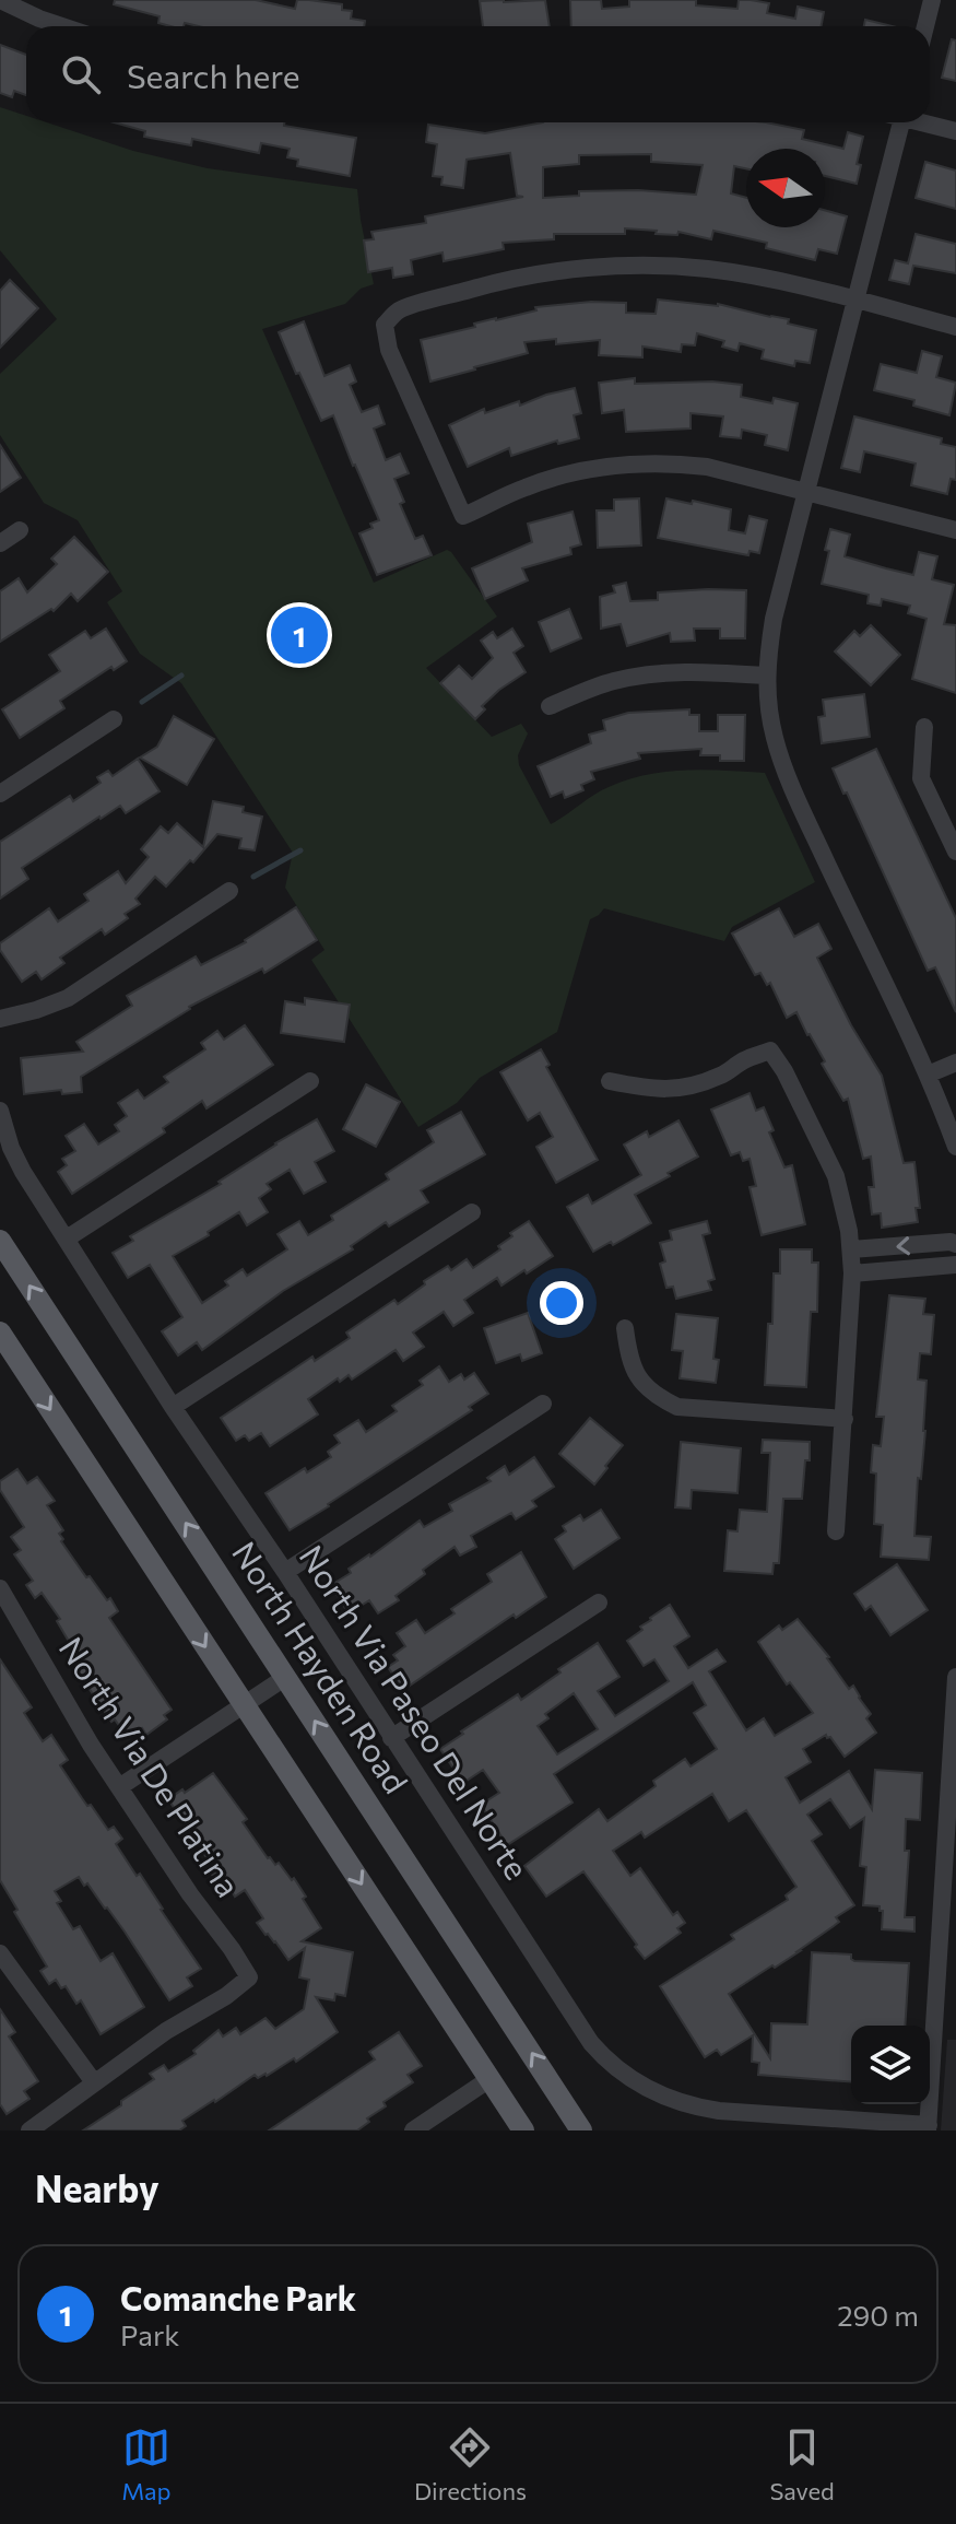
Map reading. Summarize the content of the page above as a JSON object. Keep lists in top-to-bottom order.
{
  "streets": {
    "main road": ["North Hayden Road"],
    "street": ["North Via Paseo Del Norte", "North Via De Platina"]
  },
  "north": "left",
  "page": {
    "search": "Search here",
    "pins": "1",
    "heading": "Nearby",
    "list": [
      {
        "mark": "1",
        "name": "Comanche Park",
        "note": "Park",
        "value": "290 m"
      }
    ],
    "nav": ["Map", "Directions", "Saved"]
  }
}
